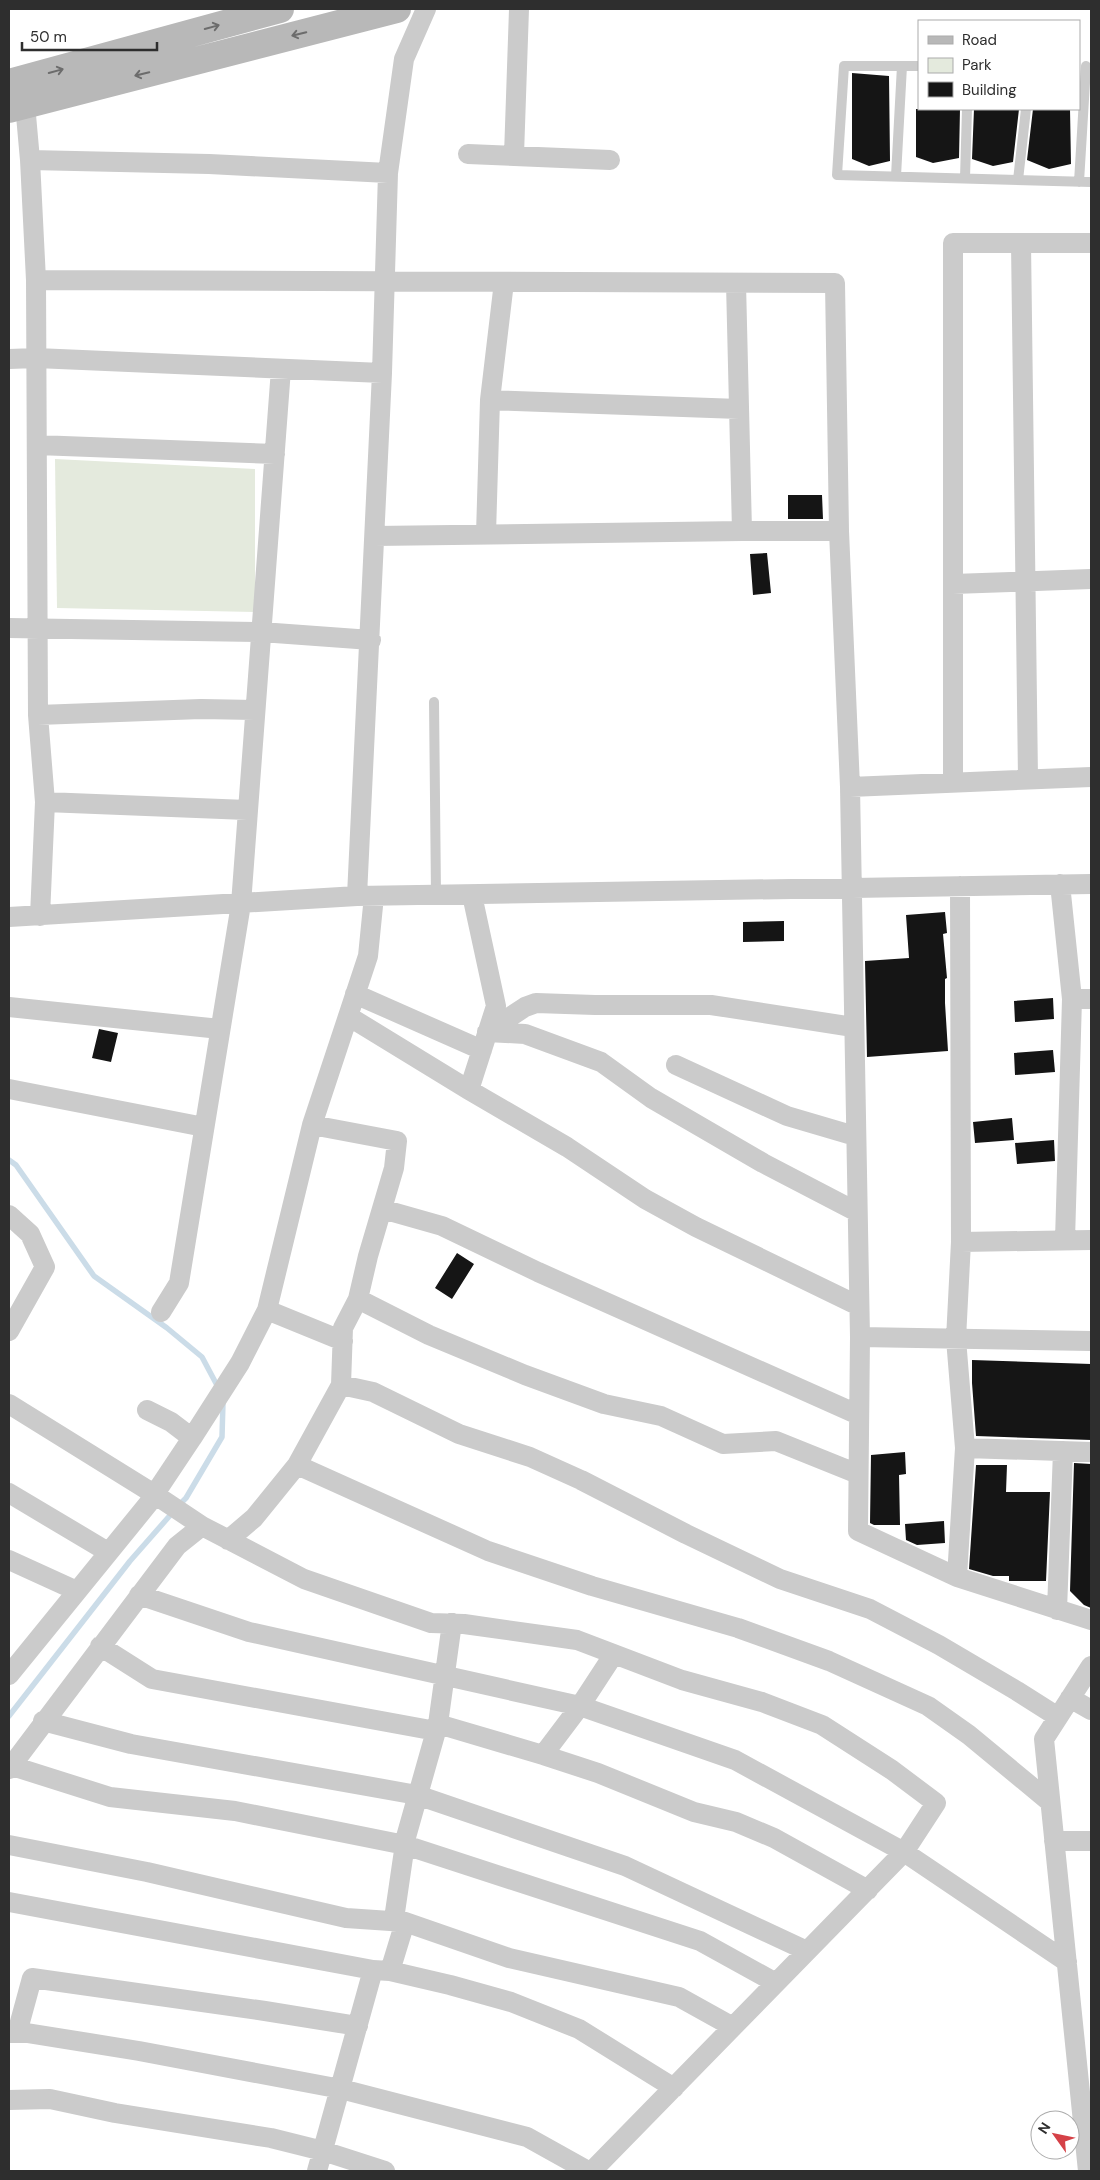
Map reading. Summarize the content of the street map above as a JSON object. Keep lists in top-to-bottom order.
{
  "legend": ["Road", "Park", "Building"],
  "scale_bar": "50 m",
  "north": "top left"
}
